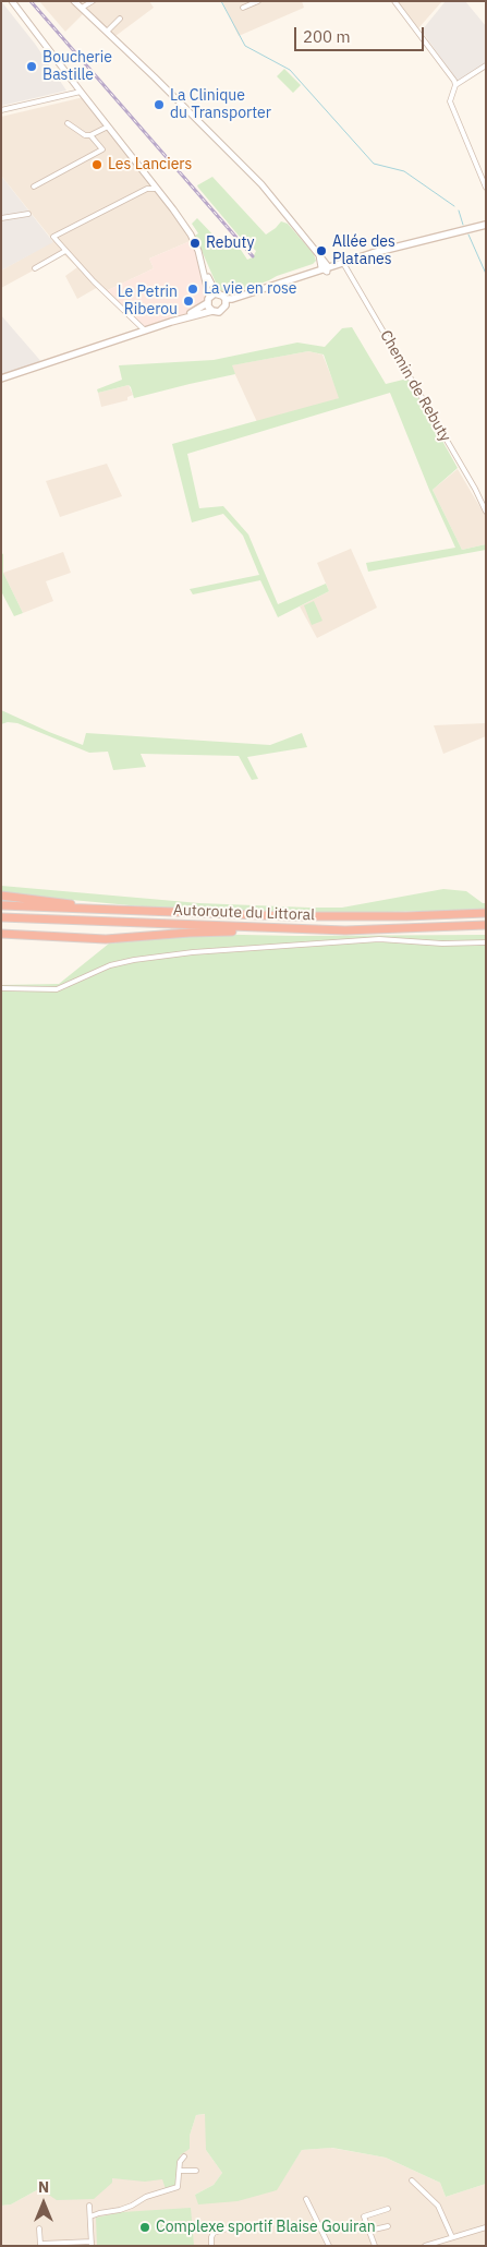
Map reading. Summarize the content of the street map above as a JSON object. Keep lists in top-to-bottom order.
{
  "streets": {
    "highway": ["Autoroute du Littoral"],
    "street": ["Chemin de Rebuty"]
  },
  "places": [
    "Boucherie Bastille",
    "La Clinique du Transporter",
    "Les Lanciers",
    "Rebuty",
    "Allée des Platanes",
    "La vie en rose",
    "Le Petrin Riberou",
    "Complexe sportif Blaise Gouiran"
  ],
  "scale_bar": "200 m",
  "north": "top"
}
